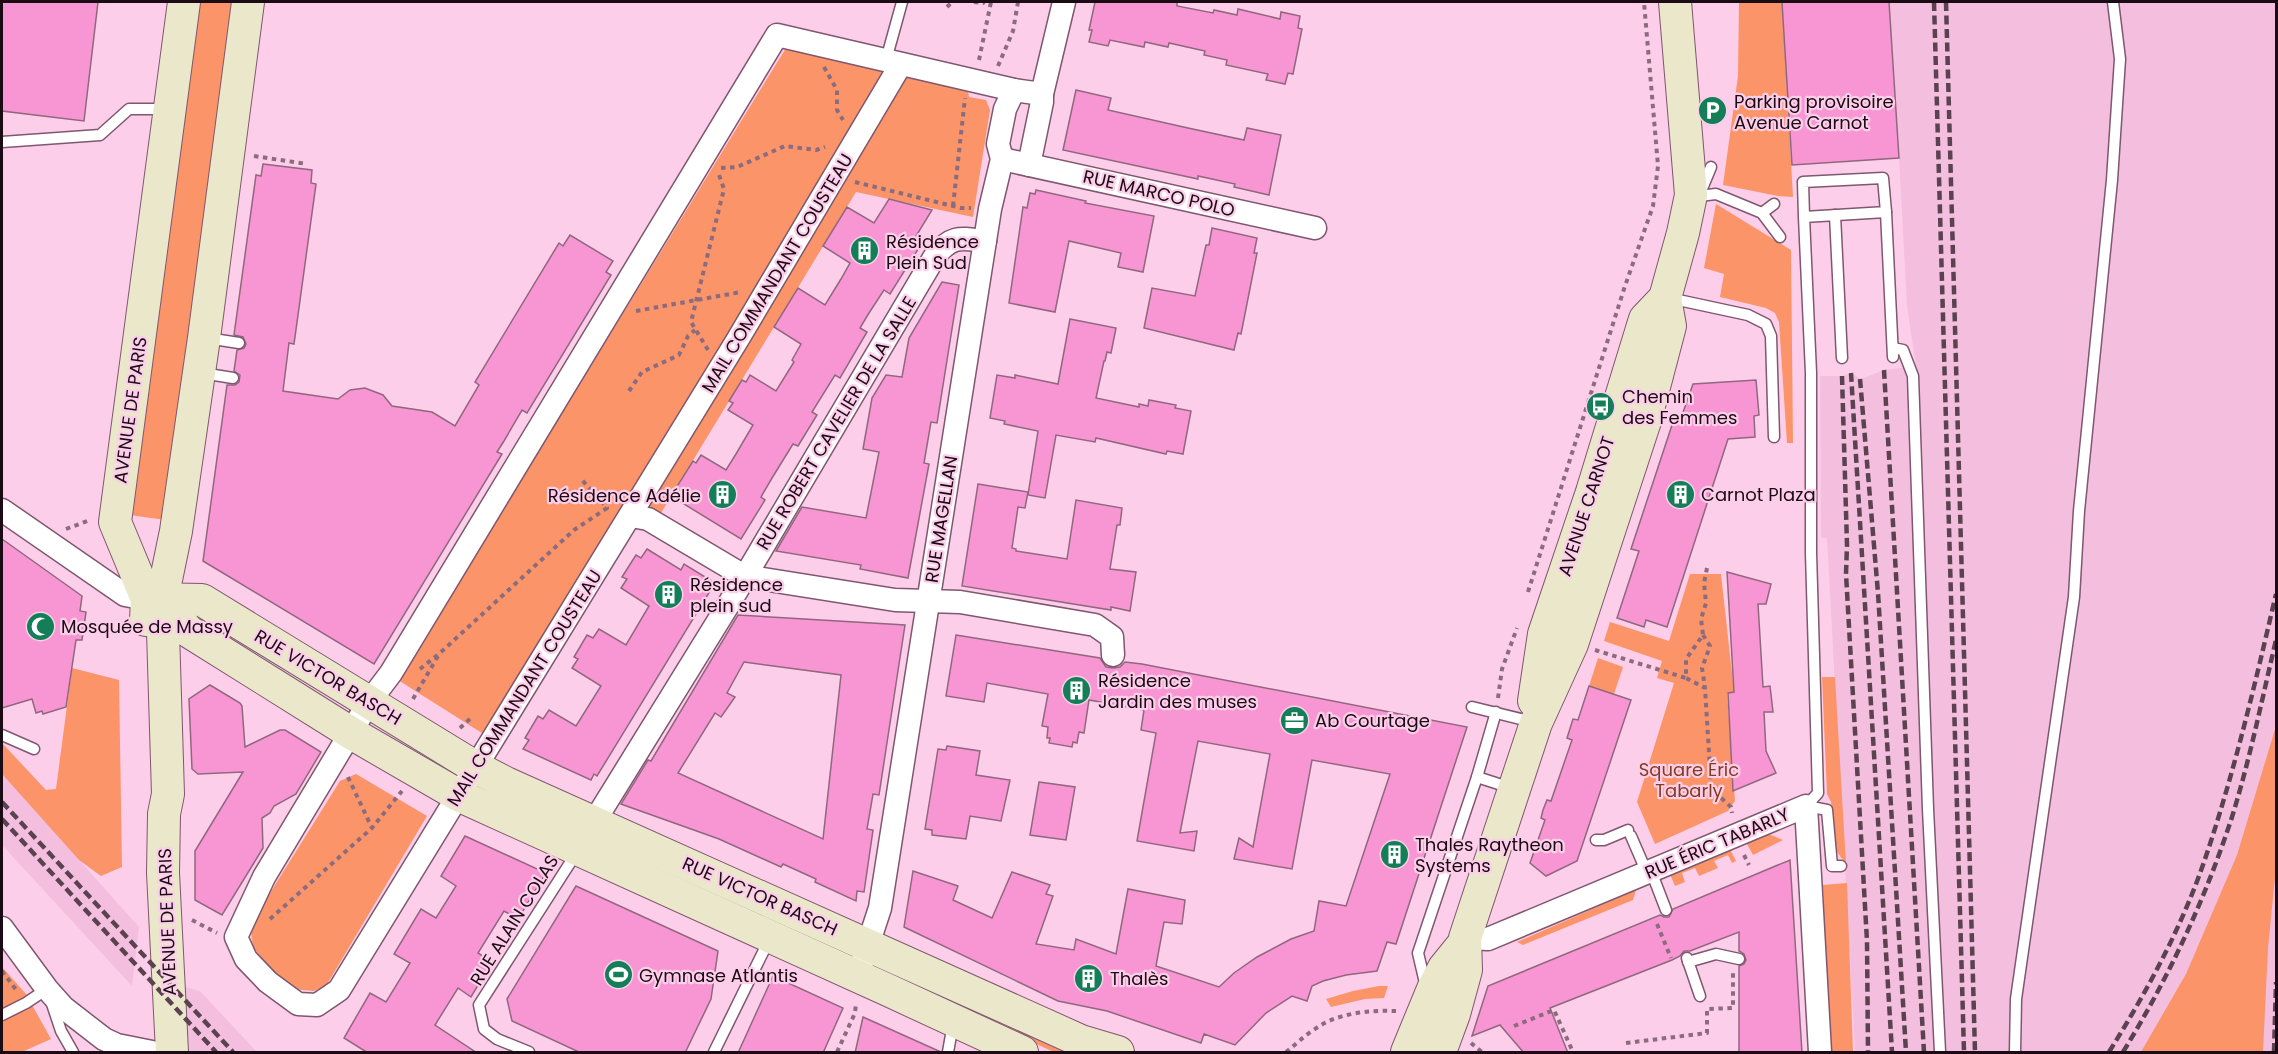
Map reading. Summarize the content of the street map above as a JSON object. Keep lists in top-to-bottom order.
{
  "streets": {
    "street": [
      "RUE MARCO POLO",
      "MAIL COMMANDANT COUSTEAU",
      "AVENUE DE PARIS",
      "RUE ROBERT CAVELIER DE LA SALLE",
      "AVENUE CARNOT",
      "RUE MAGELLAN",
      "RUE VICTOR BASCH",
      "RUE ÉRIC TABARLY"
    ],
    "lane": ["RUE ALAIN COLAS"]
  },
  "crossings": [
    ["RUE MARCO POLO", "RUE MAGELLAN"],
    ["MAIL COMMANDANT COUSTEAU", "RUE VICTOR BASCH"],
    ["AVENUE DE PARIS", "RUE VICTOR BASCH"],
    ["RUE ROBERT CAVELIER DE LA SALLE", "RUE MAGELLAN"],
    ["RUE ROBERT CAVELIER DE LA SALLE", "RUE VICTOR BASCH"],
    ["AVENUE CARNOT", "RUE ÉRIC TABARLY"],
    ["RUE MAGELLAN", "RUE VICTOR BASCH"],
    ["RUE VICTOR BASCH", "RUE ALAIN COLAS"]
  ],
  "parks": ["Square Éric Tabarly"],
  "places": {
    "parking": ["Parking provisoire Avenue Carnot"],
    "building": [
      "Résidence Plein Sud",
      "Carnot Plaza",
      "Résidence Adélie",
      "Résidence plein sud",
      "Résidence Jardin des muses",
      "Thales Raytheon Systems",
      "Thalès"
    ],
    "bus stop": ["Chemin des Femmes"],
    "mosque": ["Mosquée de Massy"],
    "office": ["Ab Courtage"],
    "sports": ["Gymnase Atlantis"]
  }
}
